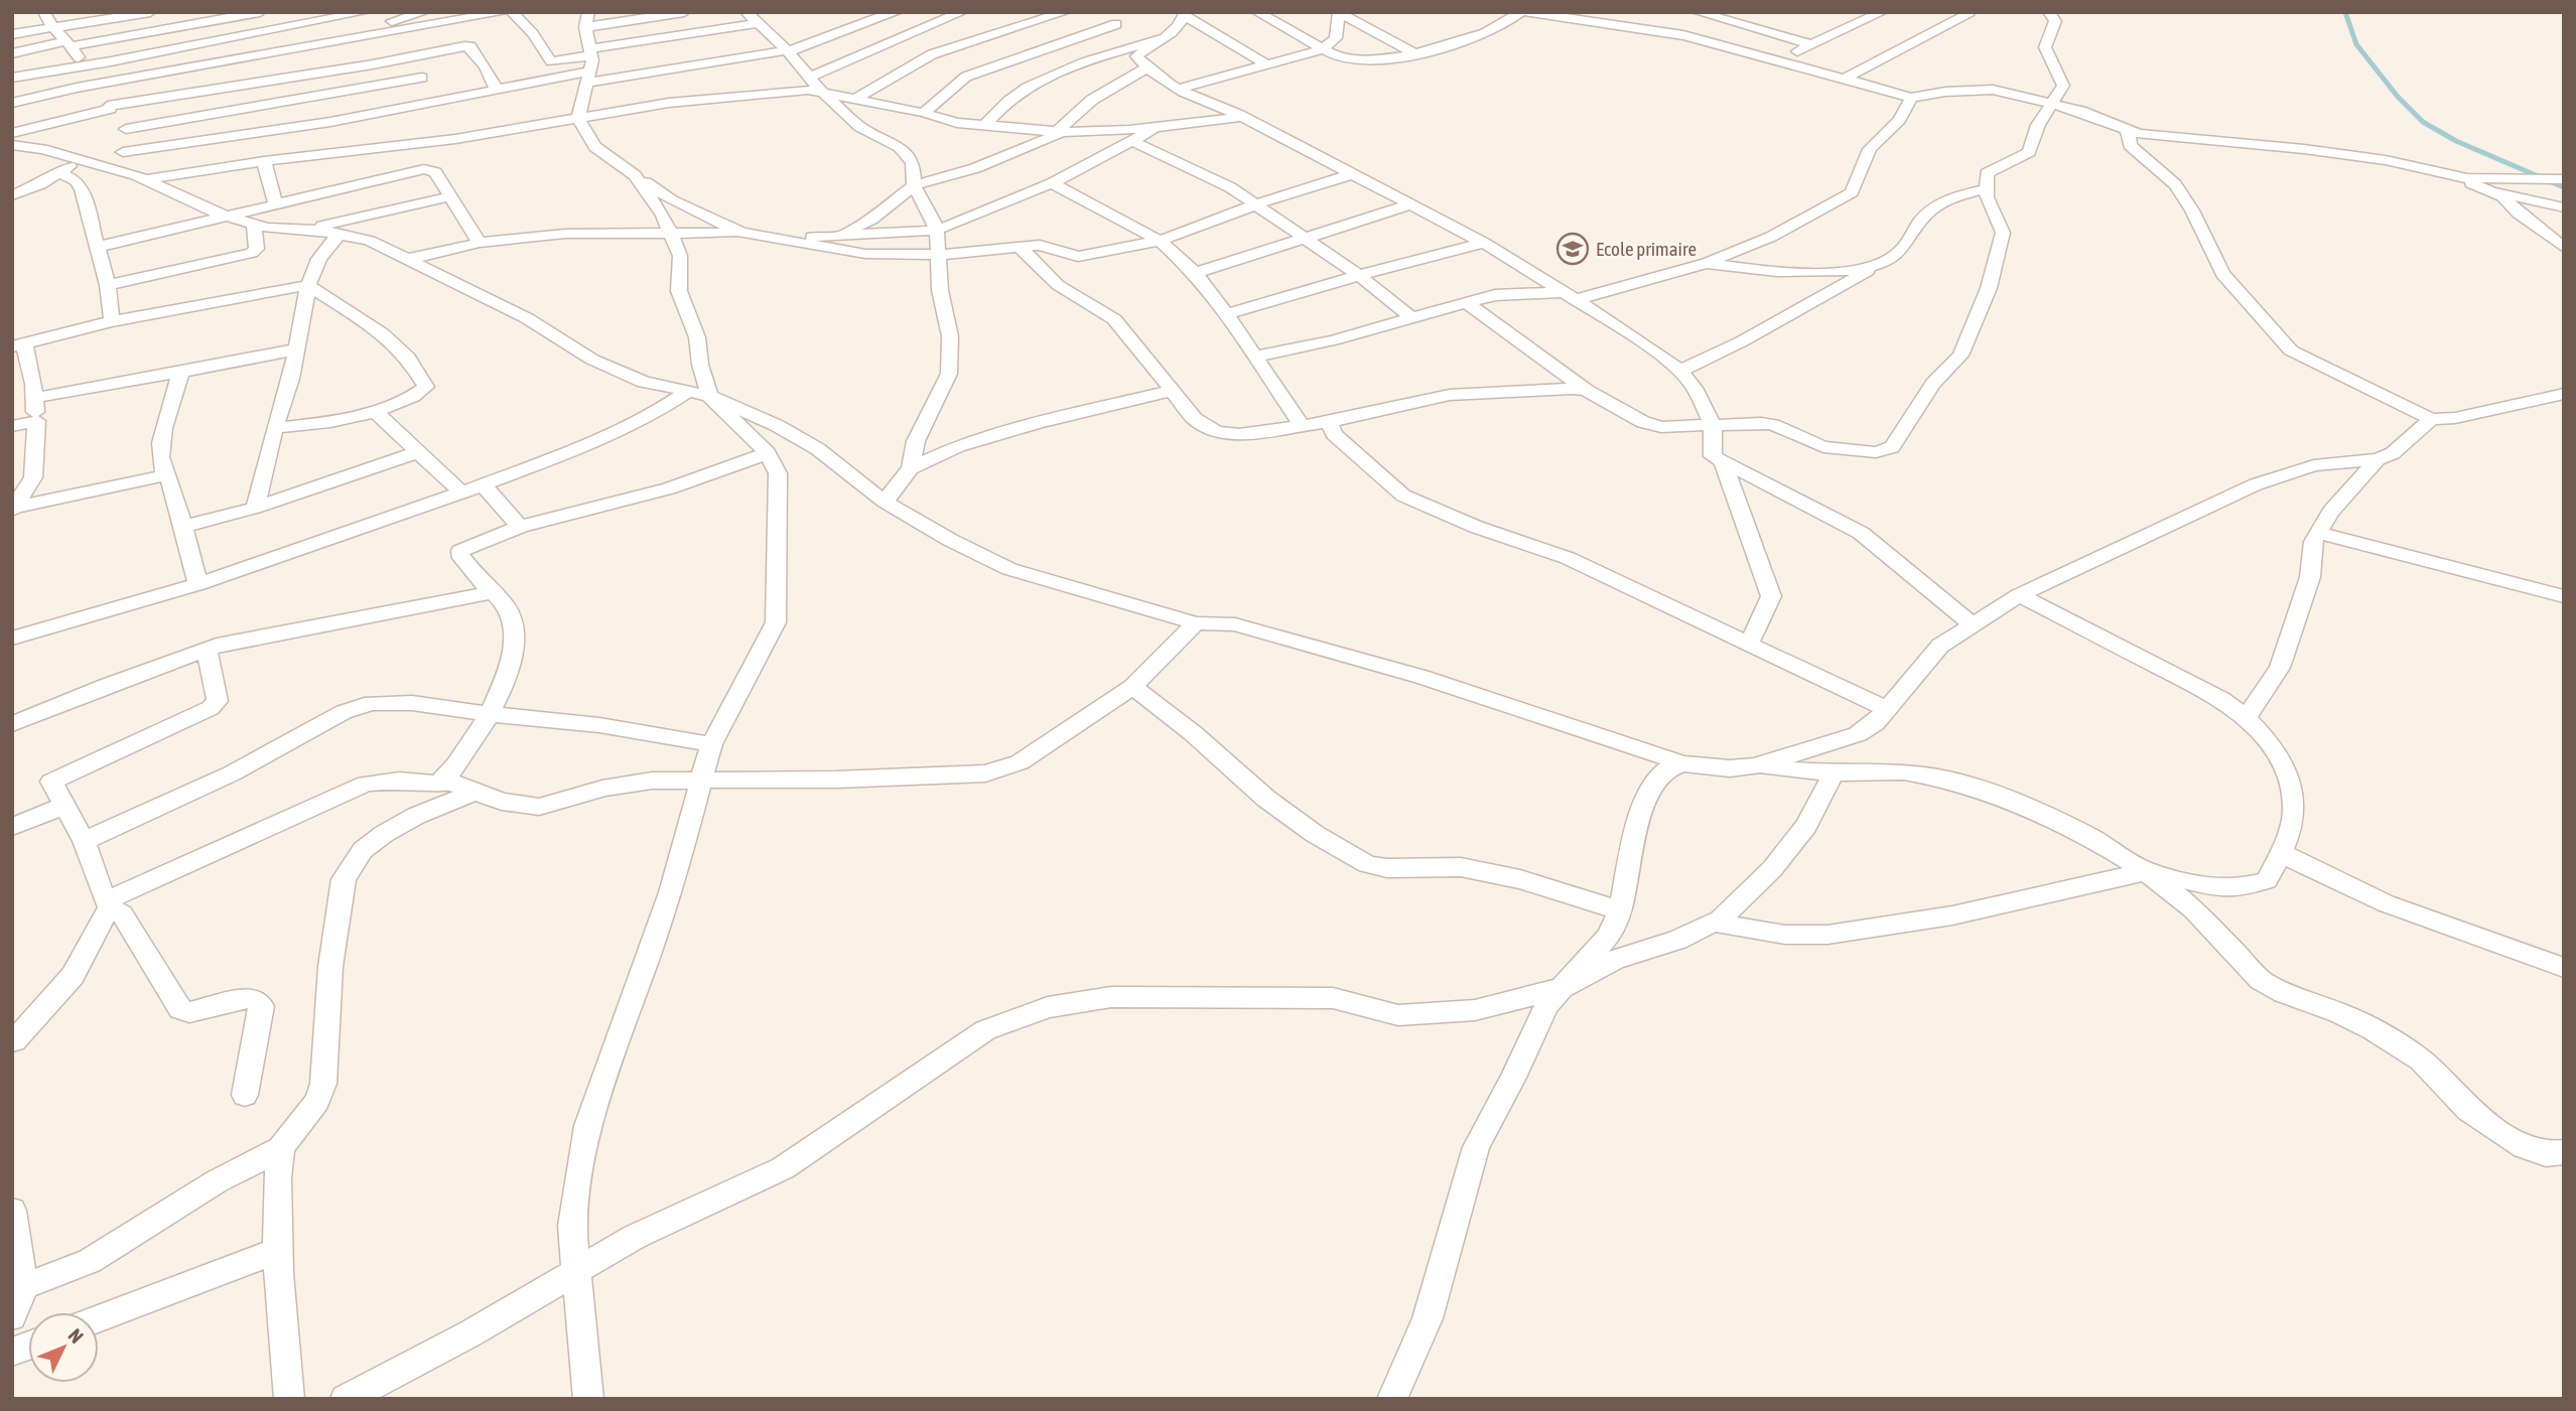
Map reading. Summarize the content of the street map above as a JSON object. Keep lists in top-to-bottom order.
{
  "places": {
    "school or university": ["Ecole primaire"]
  },
  "north": "top right"
}
